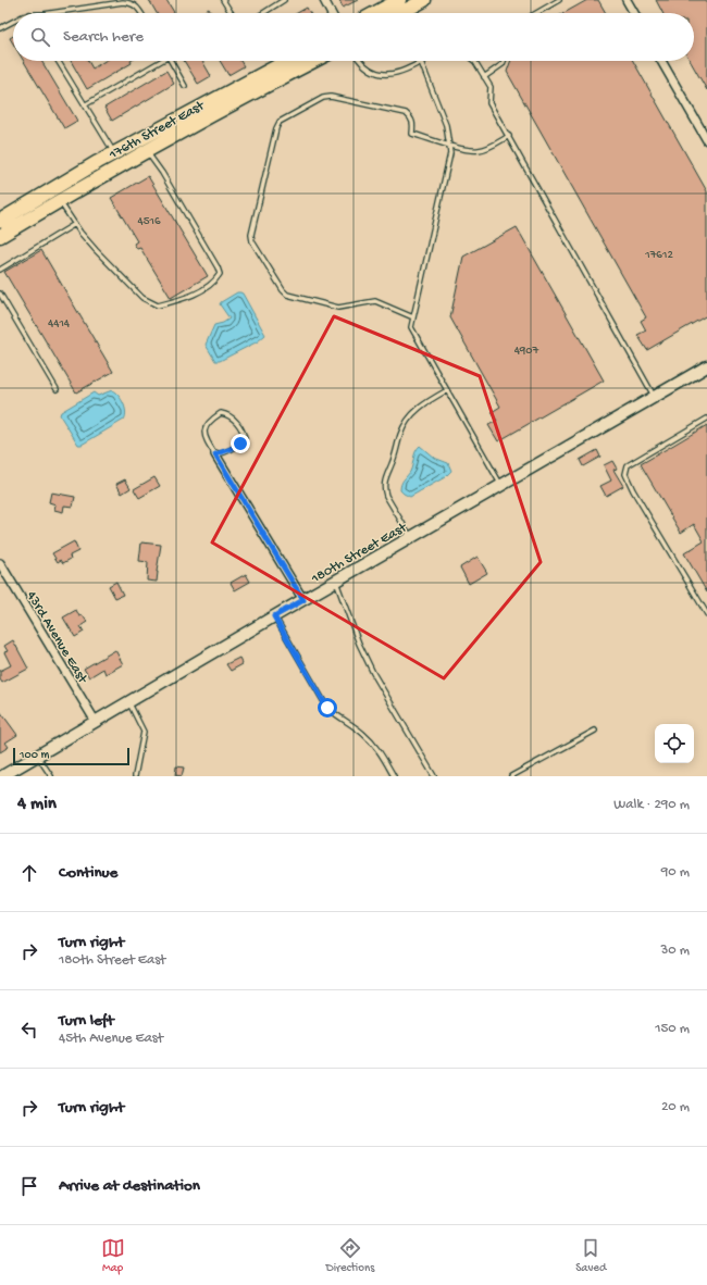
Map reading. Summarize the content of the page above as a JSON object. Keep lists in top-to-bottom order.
{
  "streets": {
    "main road": ["176th Street East"],
    "street": ["180th Street East", "43rd Avenue East"]
  },
  "crossings": [
    ["180th Street East", "43rd Avenue East"]
  ],
  "house_numbers": [
    "4516",
    "17612",
    "4414",
    "4907"
  ],
  "scale_bar": "100 m",
  "page": {
    "search": "Search here",
    "scale": "100 m",
    "heading": ["4 min", "Walk · 290 m"],
    "list": [
      ["Continue", "90 m"],
      ["Turn right", "180th Street East", "30 m"],
      ["Turn left", "45th Avenue East", "150 m"],
      ["Turn right", "20 m"],
      "Arrive at destination"
    ],
    "nav": ["Map", "Directions", "Saved"]
  }
}
